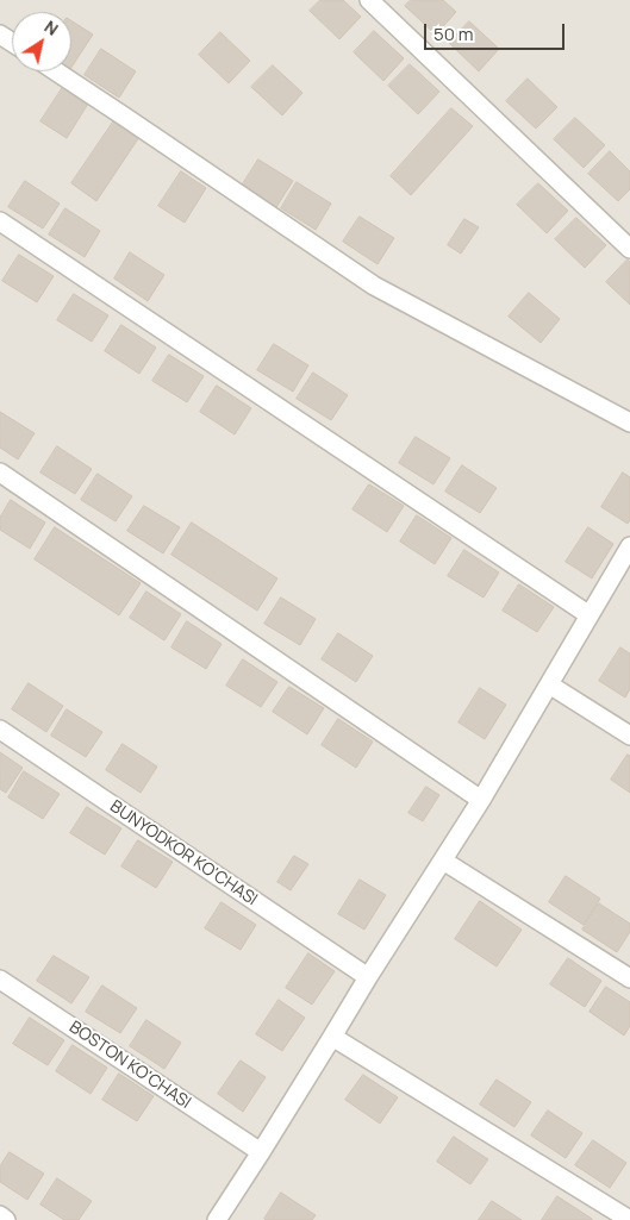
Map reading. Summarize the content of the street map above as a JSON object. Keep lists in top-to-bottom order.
{
  "streets": {
    "street": ["BUNYODKOR KO'CHASI", "BOSTON KO'CHASI"]
  },
  "scale_bar": "50 m",
  "north": "top right"
}
